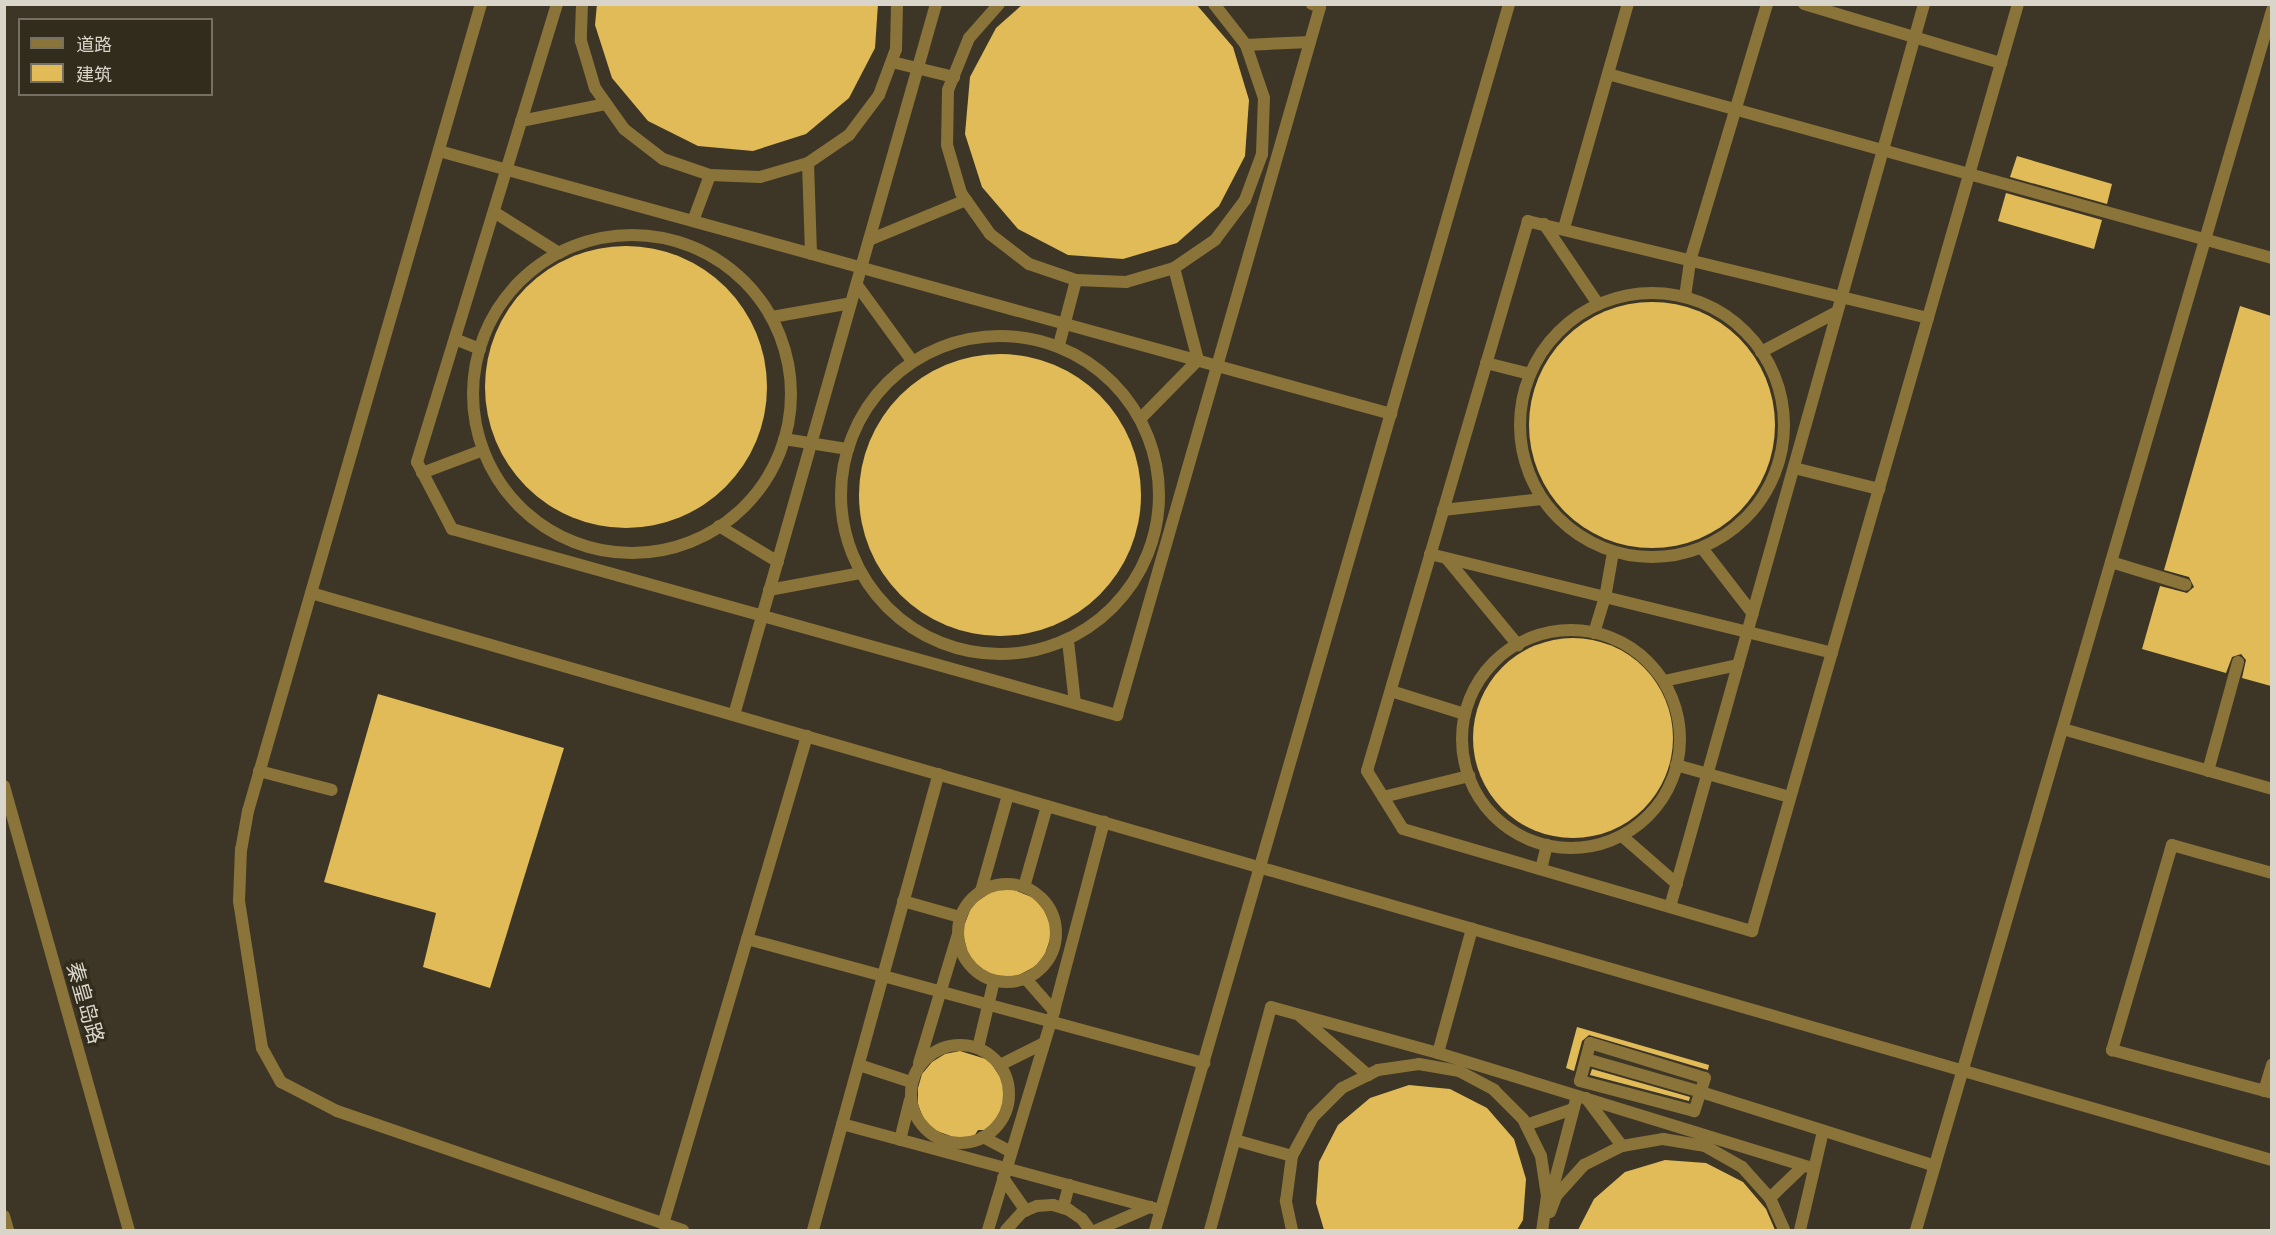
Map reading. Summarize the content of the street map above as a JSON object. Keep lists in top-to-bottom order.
{
  "streets": {
    "street": ["秦皇岛路"]
  },
  "legend": ["道路", "建筑"]
}
